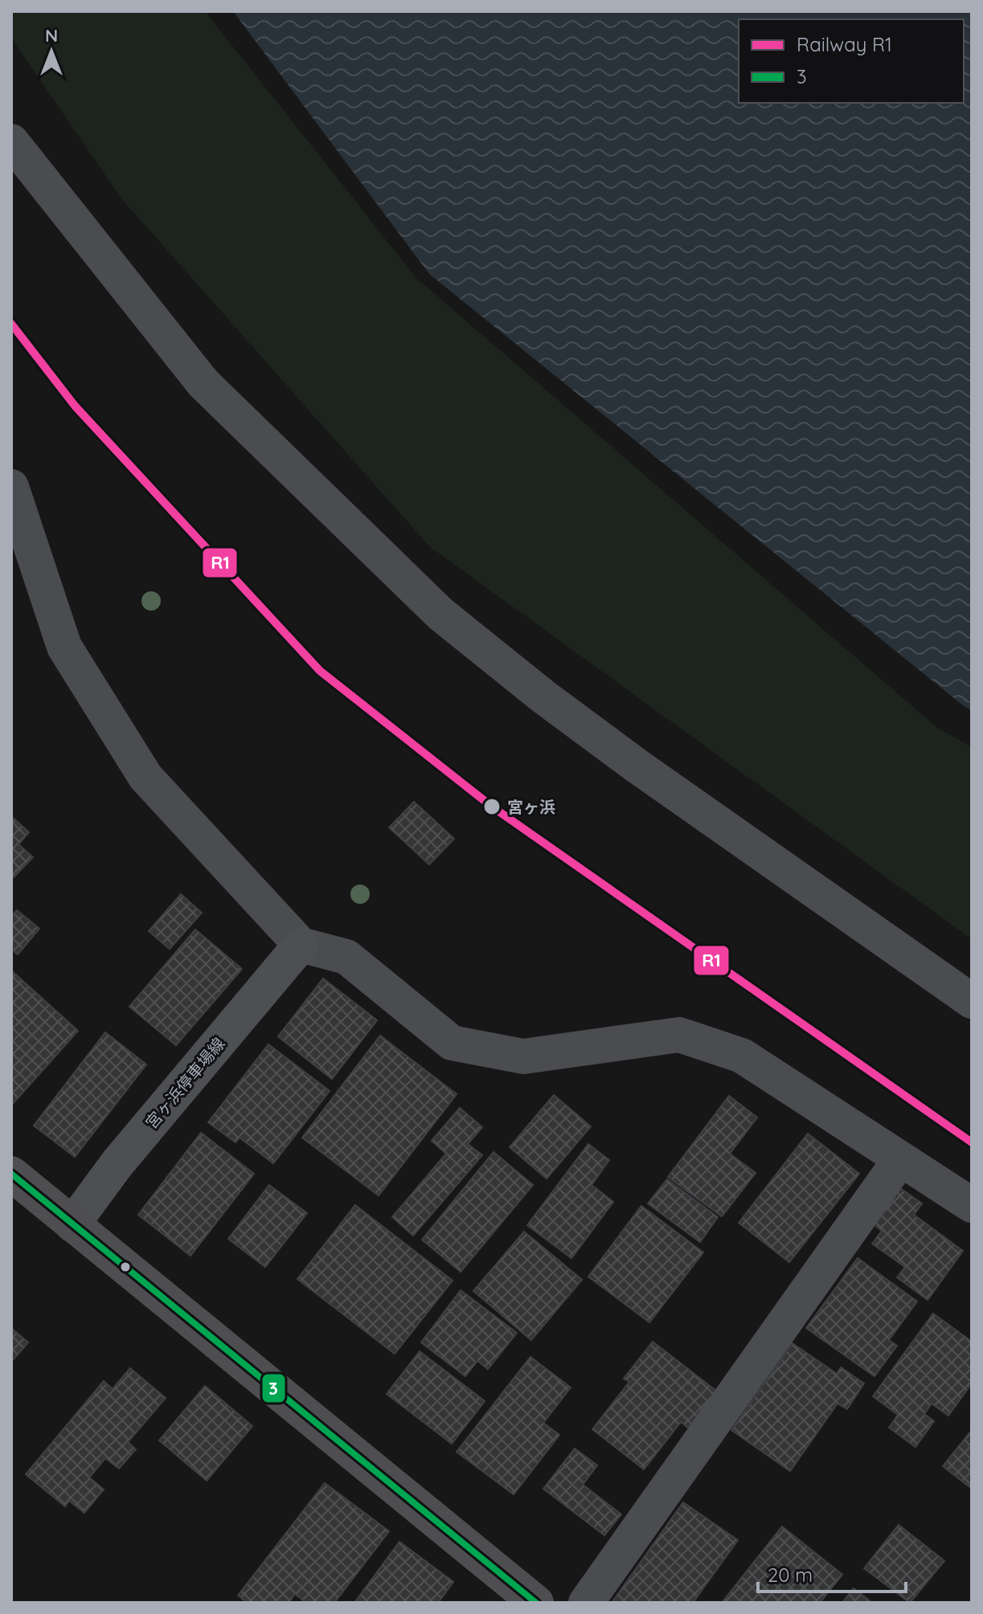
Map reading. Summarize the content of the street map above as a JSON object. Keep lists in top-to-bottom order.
{
  "streets": {
    "main road": ["宮ヶ浜停車場線"]
  },
  "places": ["宮ヶ浜"],
  "lines": ["rail line R1", "transit line 3"],
  "legend": ["Railway R1", "3"],
  "scale_bar": "20 m",
  "north": "top"
}
